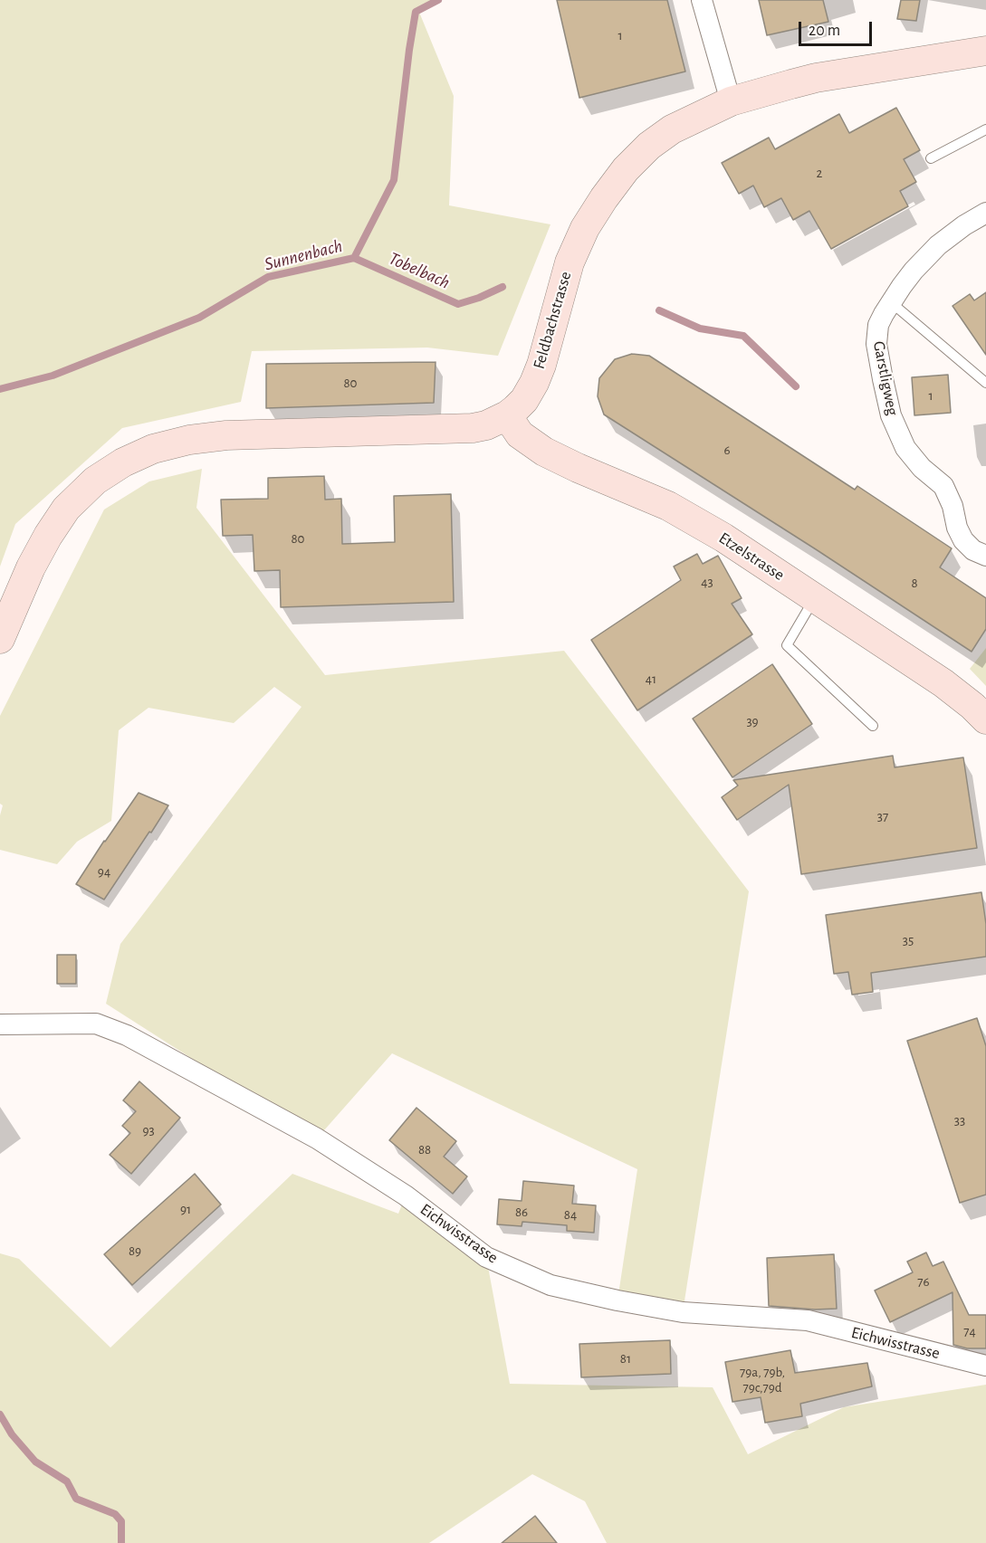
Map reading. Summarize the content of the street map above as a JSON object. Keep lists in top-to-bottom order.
{
  "streets": {
    "main road": ["Feldbachstrasse", "Etzelstrasse"],
    "street": ["Garstligweg", "Eichwisstrasse"]
  },
  "crossings": [
    ["Feldbachstrasse", "Etzelstrasse"]
  ],
  "water": ["Sunnenbach", "Tobelbach"],
  "house_numbers": [
    "1",
    "2",
    "80",
    "1",
    "6",
    "80",
    "43",
    "8",
    "41",
    "39",
    "37",
    "94",
    "35",
    "33",
    "93",
    "88",
    "91",
    "86",
    "84",
    "89",
    "76",
    "74",
    "81",
    "79a, 79b, 79c,79d"
  ],
  "scale_bar": "20 m"
}
